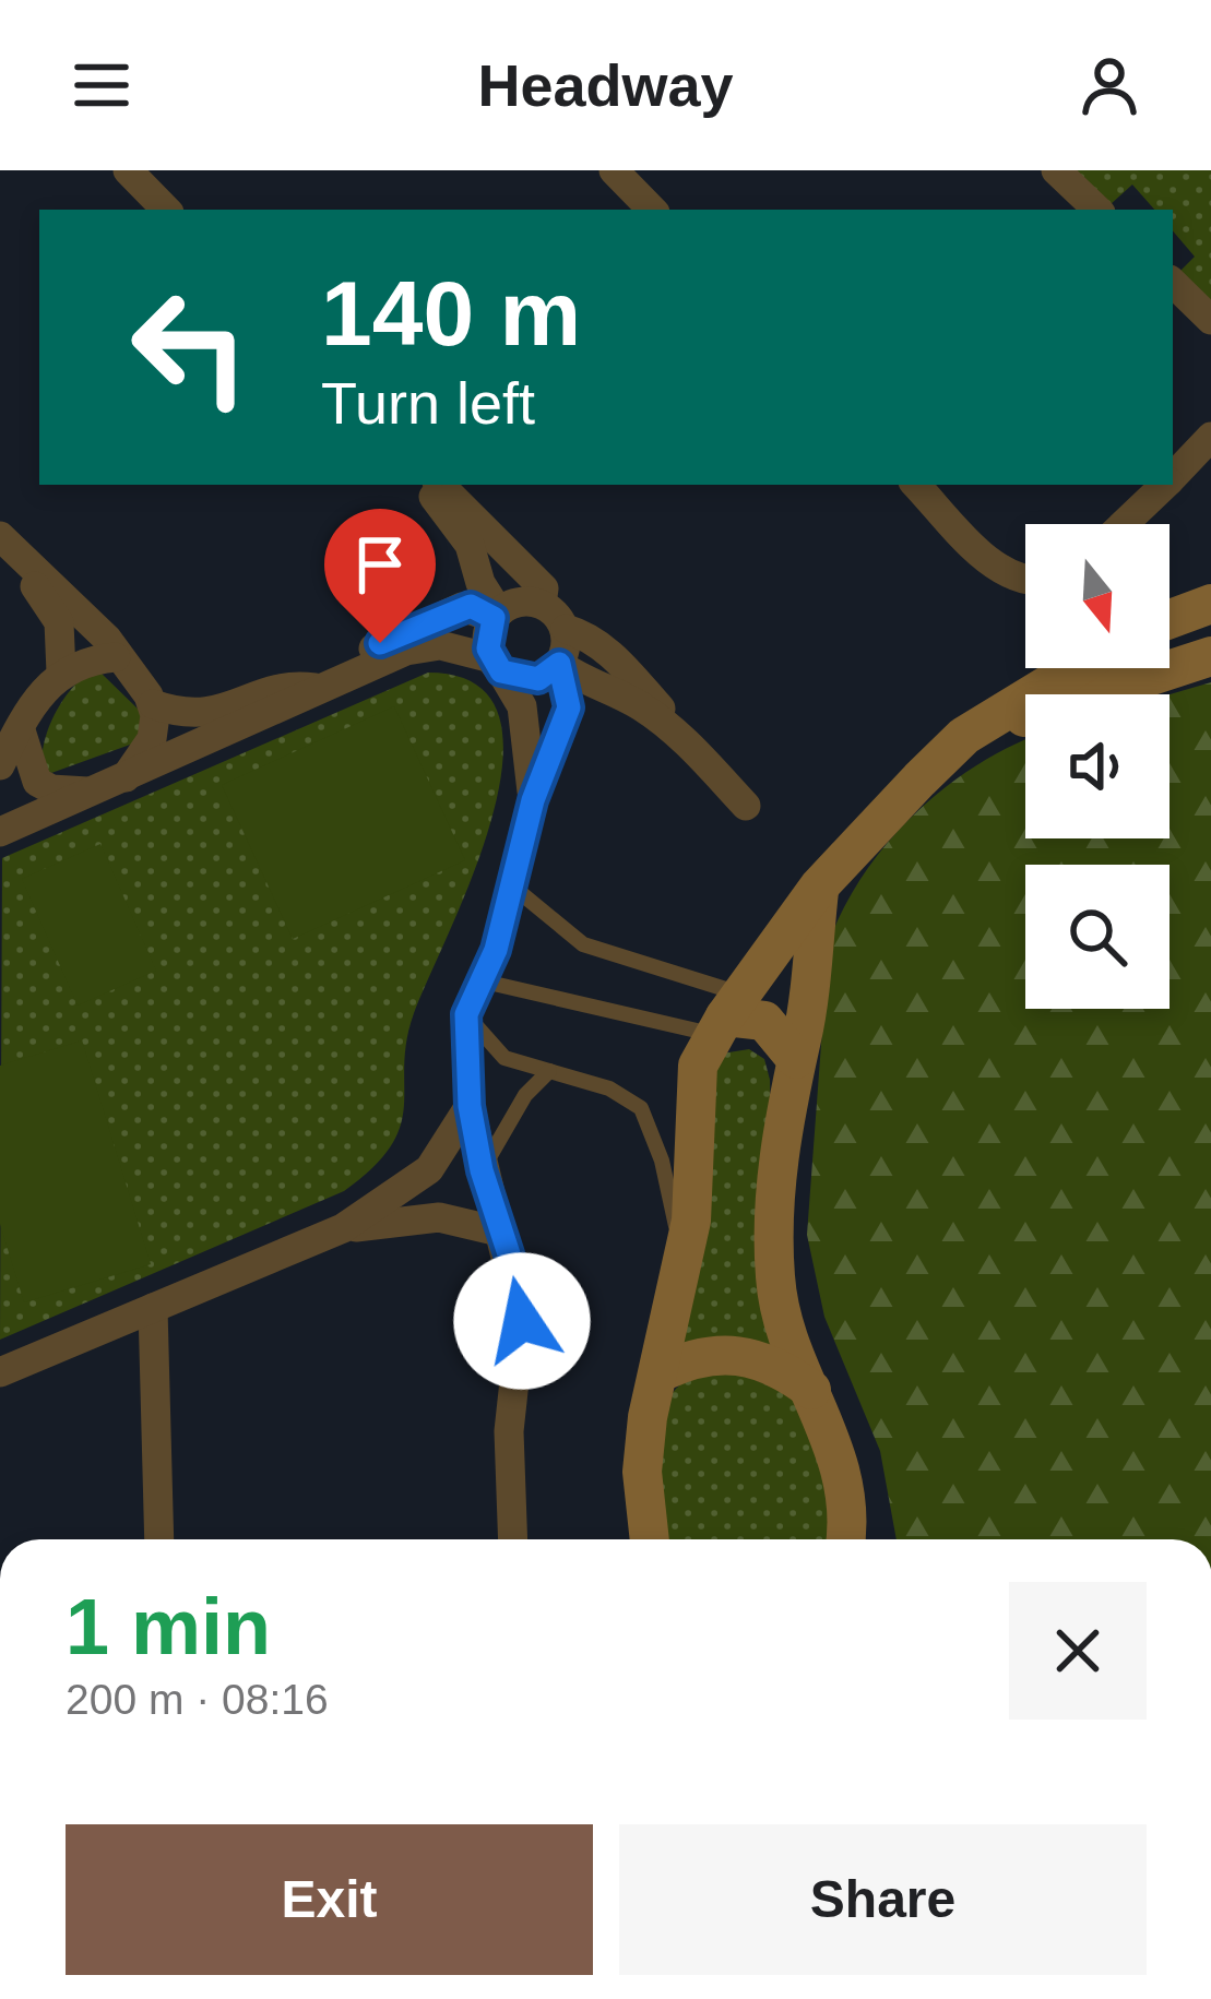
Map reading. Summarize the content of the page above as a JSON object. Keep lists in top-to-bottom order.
{
  "north": "bottom",
  "page": {
    "header": "Headway",
    "turn": ["140 m", "Turn left"],
    "heading": ["1 min", "200 m · 08:16"],
    "buttons": ["Exit", "Share"]
  }
}
